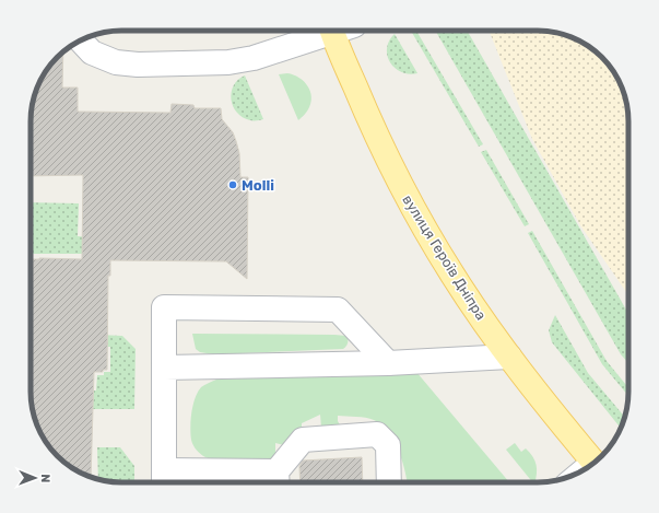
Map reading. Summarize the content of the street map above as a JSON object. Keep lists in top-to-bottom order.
{
  "streets": {
    "main road": ["вулиця Героїв Дніпра"]
  },
  "places": ["Molli"],
  "north": "right"
}
